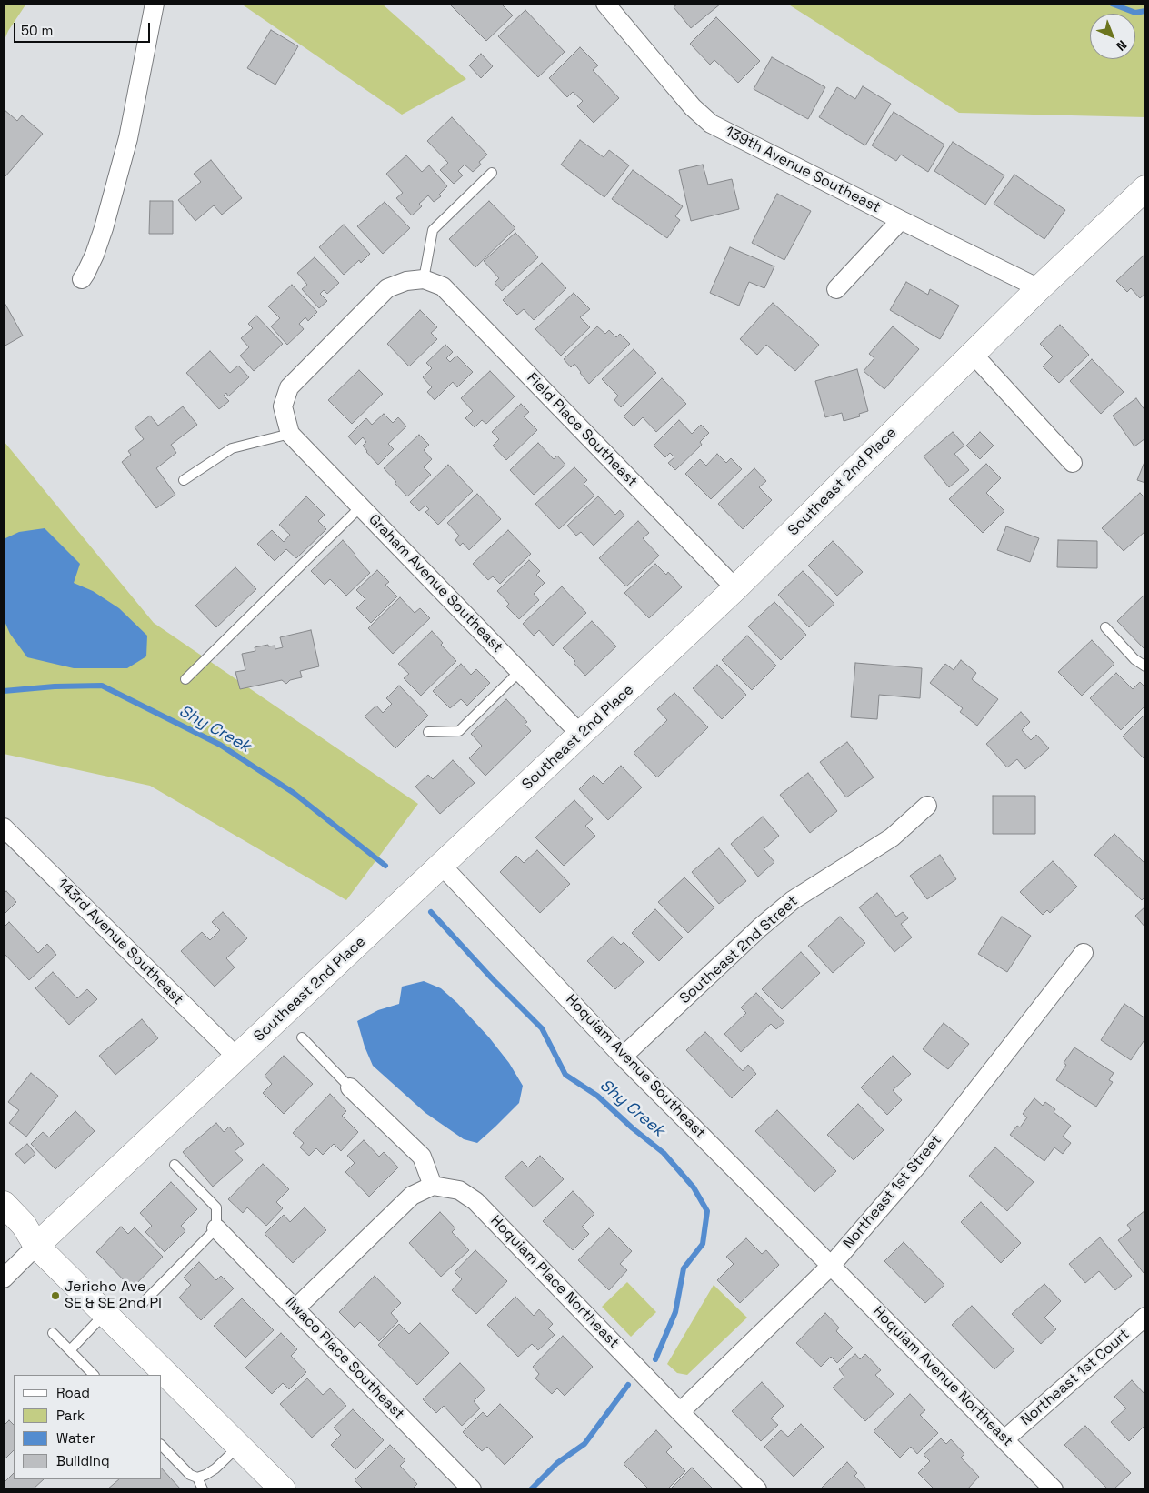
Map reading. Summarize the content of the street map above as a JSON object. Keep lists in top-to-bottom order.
{
  "streets": {
    "street": [
      "139th Avenue Southeast",
      "Field Place Southeast",
      "Southeast 2nd Place",
      "Graham Avenue Southeast",
      "143rd Avenue Southeast",
      "Southeast 2nd Street",
      "Hoquiam Avenue Southeast",
      "Northeast 1st Street",
      "Hoquiam Place Northeast",
      "Ilwaco Place Southeast",
      "Hoquiam Avenue Northeast",
      "Northeast 1st Court"
    ]
  },
  "crossings": [
    ["139th Avenue Southeast", "Southeast 2nd Place"],
    ["Field Place Southeast", "Southeast 2nd Place"],
    ["Southeast 2nd Place", "Graham Avenue Southeast"],
    ["Southeast 2nd Place", "143rd Avenue Southeast"],
    ["Southeast 2nd Place", "Hoquiam Avenue Southeast"],
    ["Southeast 2nd Street", "Hoquiam Avenue Southeast"],
    ["Hoquiam Avenue Southeast", "Northeast 1st Street"],
    ["Hoquiam Avenue Southeast", "Hoquiam Avenue Northeast"],
    ["Northeast 1st Street", "Hoquiam Place Northeast"],
    ["Northeast 1st Street", "Hoquiam Avenue Northeast"],
    ["Hoquiam Avenue Northeast", "Northeast 1st Court"]
  ],
  "water": ["Shy Creek"],
  "places": ["Jericho Ave SE & SE 2nd Pl"],
  "legend": [
    "Road",
    "Park",
    "Water",
    "Building"
  ],
  "scale_bar": "50 m",
  "north": "bottom right"
}
